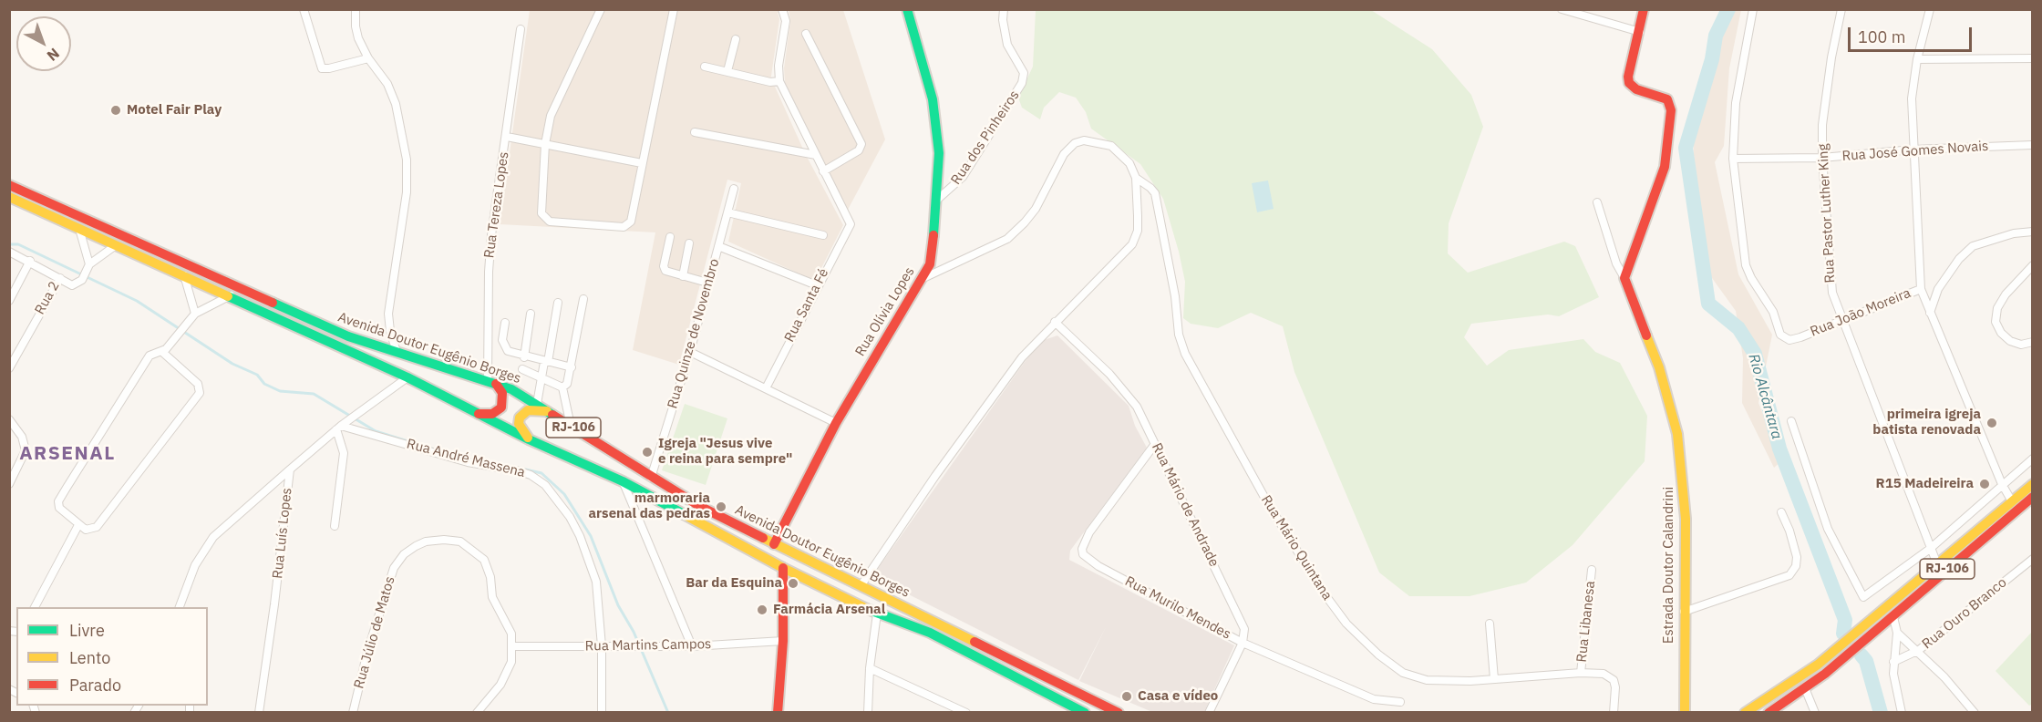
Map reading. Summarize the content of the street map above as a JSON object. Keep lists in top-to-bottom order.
{
  "streets": {
    "main road": [
      "Rua Olívia Lopes",
      "Avenida Doutor Eugênio Borges",
      "RJ-106",
      "Estrada Doutor Calandrini"
    ],
    "street": [
      "Rua dos Pinheiros",
      "Rua José Gomes Novais",
      "Rua Tereza Lopes",
      "Rua Pastor Luther King",
      "Rua 2",
      "Rua Santa Fé",
      "Rua João Moreira",
      "Rua Quinze de Novembro",
      "Rua André Massena",
      "Rua Mário de Andrade",
      "Rua Luís Lopes",
      "Rua Mário Quintana",
      "Rua Murilo Mendes",
      "Rua Ouro Branco",
      "Rua Libanesa",
      "Rua Júlio de Matos",
      "Rua Martins Campos"
    ]
  },
  "crossings": [
    ["Rua dos Pinheiros", "Rua Olívia Lopes"],
    ["Rua José Gomes Novais", "Rua Pastor Luther King"],
    ["Rua José Gomes Novais", "Rua João Moreira"],
    ["Rua Tereza Lopes", "Avenida Doutor Eugênio Borges"],
    ["Rua Pastor Luther King", "Rua João Moreira"],
    ["Rua Pastor Luther King", "RJ-106"],
    ["Rua Olívia Lopes", "Avenida Doutor Eugênio Borges"],
    ["Rua Olívia Lopes", "Rua Mário Quintana"],
    ["Rua Quinze de Novembro", "Avenida Doutor Eugênio Borges"],
    ["Avenida Doutor Eugênio Borges", "Rua Luís Lopes"],
    ["Rua André Massena", "Rua Luís Lopes"],
    ["Rua André Massena", "Rua Martins Campos"],
    ["Rua Mário de Andrade", "Rua Murilo Mendes"],
    ["Rua Mário Quintana", "Rua Libanesa"],
    ["Rua Júlio de Matos", "Rua Martins Campos"]
  ],
  "districts": ["ARSENAL"],
  "water": ["Rio Alcântara"],
  "places": [
    "Motel Fair Play",
    "primeira igreja batista renovada",
    "Igreja \"Jesus vive e reina para sempre\"",
    "R15 Madeireira",
    "marmoraria arsenal das pedras",
    "Bar da Esquina",
    "Farmácia Arsenal",
    "Casa e vídeo"
  ],
  "legend": ["Livre", "Lento", "Parado"],
  "scale_bar": "100 m",
  "north": "bottom right"
}
